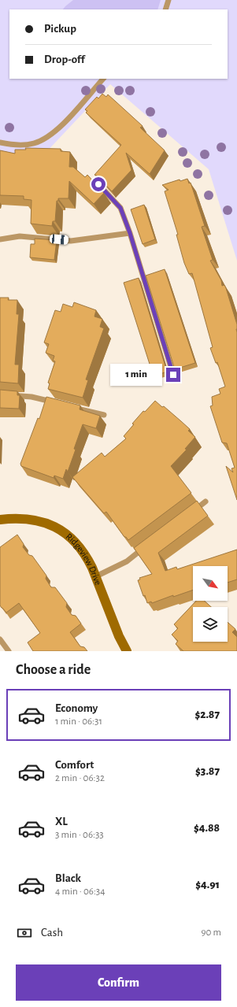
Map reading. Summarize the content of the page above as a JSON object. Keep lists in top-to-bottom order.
{
  "streets": {
    "street": ["Ridgeview Drive"]
  },
  "north": "bottom right",
  "page": {
    "banner": ["Pickup", "Drop-off"],
    "bubble": "1 min",
    "heading": "Choose a ride",
    "list": [
      {
        "name": "Economy",
        "note": "1 min · 06:31",
        "value": "$2.87"
      },
      {
        "name": "Comfort",
        "note": "2 min · 06:32",
        "value": "$3.87"
      },
      {
        "name": "XL",
        "note": "3 min · 06:33",
        "value": "$4.88"
      },
      {
        "name": "Black",
        "note": "4 min · 06:34",
        "value": "$4.91"
      }
    ],
    "pay": ["Cash", "90 m"],
    "buttons": "Confirm"
  }
}
